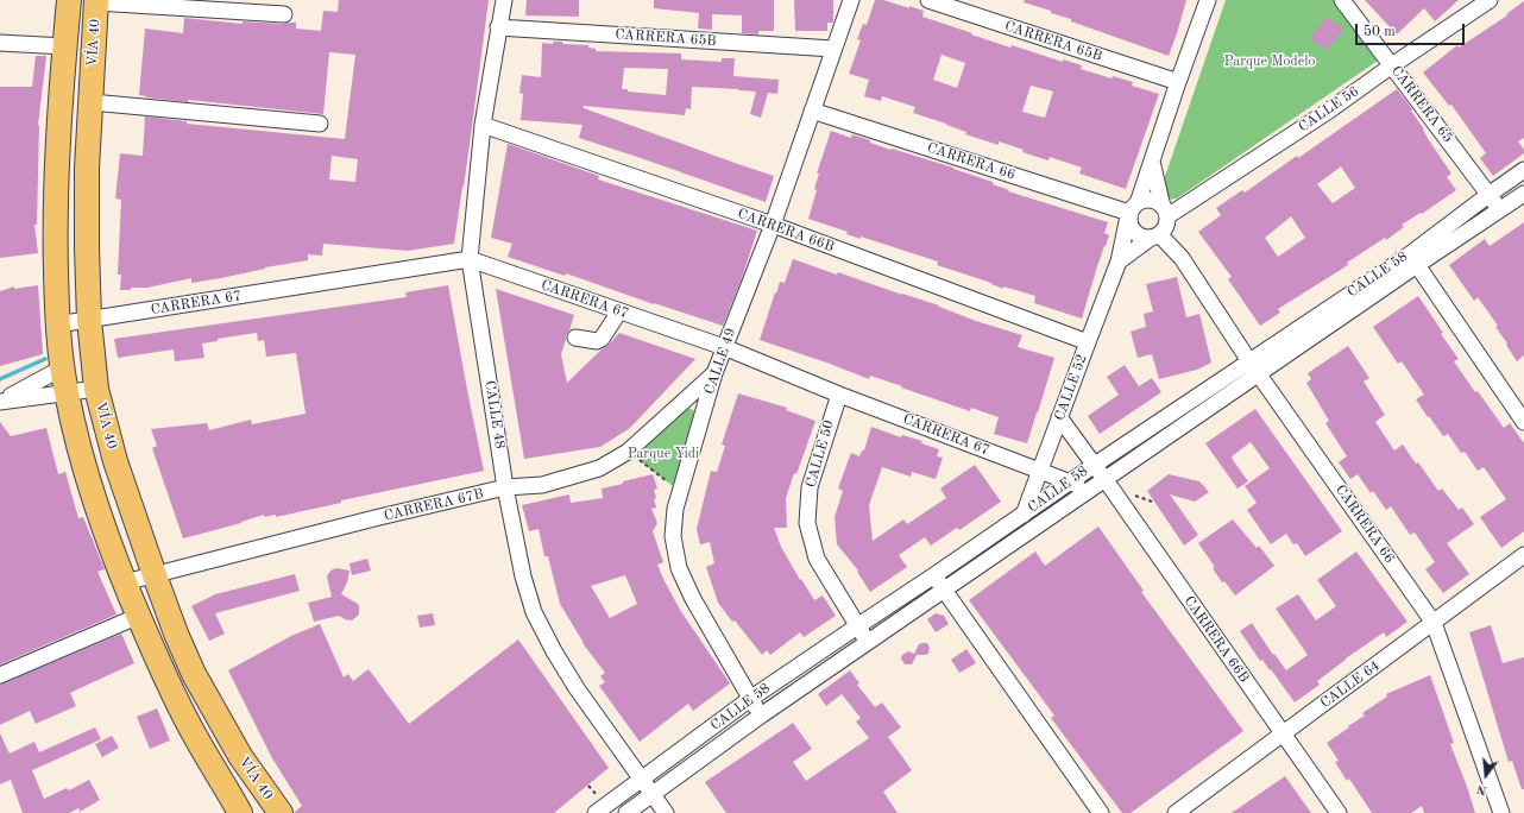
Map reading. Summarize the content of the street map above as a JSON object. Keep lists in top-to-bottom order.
{
  "streets": {
    "highway": ["VÍA 40"],
    "street": [
      "CARRERA 65B",
      "CARRERA 65",
      "CALLE 56",
      "CARRERA 66",
      "CARRERA 66B",
      "CALLE 58",
      "CARRERA 67",
      "CALLE 49",
      "CALLE 52",
      "CALLE 48",
      "CALLE 50",
      "CARRERA 67B",
      "CALLE 64"
    ]
  },
  "crossings": [
    ["CARRERA 65B", "CALLE 49"],
    ["CARRERA 65B", "CALLE 52"],
    ["CARRERA 65B", "CALLE 48"],
    ["VÍA 40", "CARRERA 67"],
    ["VÍA 40", "CARRERA 67B"],
    ["CARRERA 65", "CALLE 56"],
    ["CARRERA 65", "CALLE 58"],
    ["CALLE 56", "CARRERA 66"],
    ["CALLE 56", "CALLE 52"],
    ["CARRERA 66", "CALLE 58"],
    ["CARRERA 66", "CALLE 49"],
    ["CARRERA 66", "CALLE 52"],
    ["CARRERA 66", "CALLE 64"],
    ["CARRERA 66B", "CALLE 58"],
    ["CARRERA 66B", "CALLE 49"],
    ["CARRERA 66B", "CALLE 52"],
    ["CARRERA 66B", "CALLE 48"],
    ["CARRERA 66B", "CALLE 64"],
    ["CALLE 58", "CARRERA 67"],
    ["CALLE 58", "CALLE 49"],
    ["CALLE 58", "CALLE 52"],
    ["CALLE 58", "CALLE 48"],
    ["CALLE 58", "CALLE 50"],
    ["CARRERA 67", "CALLE 49"],
    ["CARRERA 67", "CALLE 52"],
    ["CARRERA 67", "CALLE 48"],
    ["CARRERA 67", "CALLE 50"],
    ["CALLE 49", "CARRERA 67B"],
    ["CALLE 48", "CARRERA 67B"]
  ],
  "parks": ["Parque Modelo", "Parque Yidi"],
  "scale_bar": "50 m",
  "north": "bottom"
}
